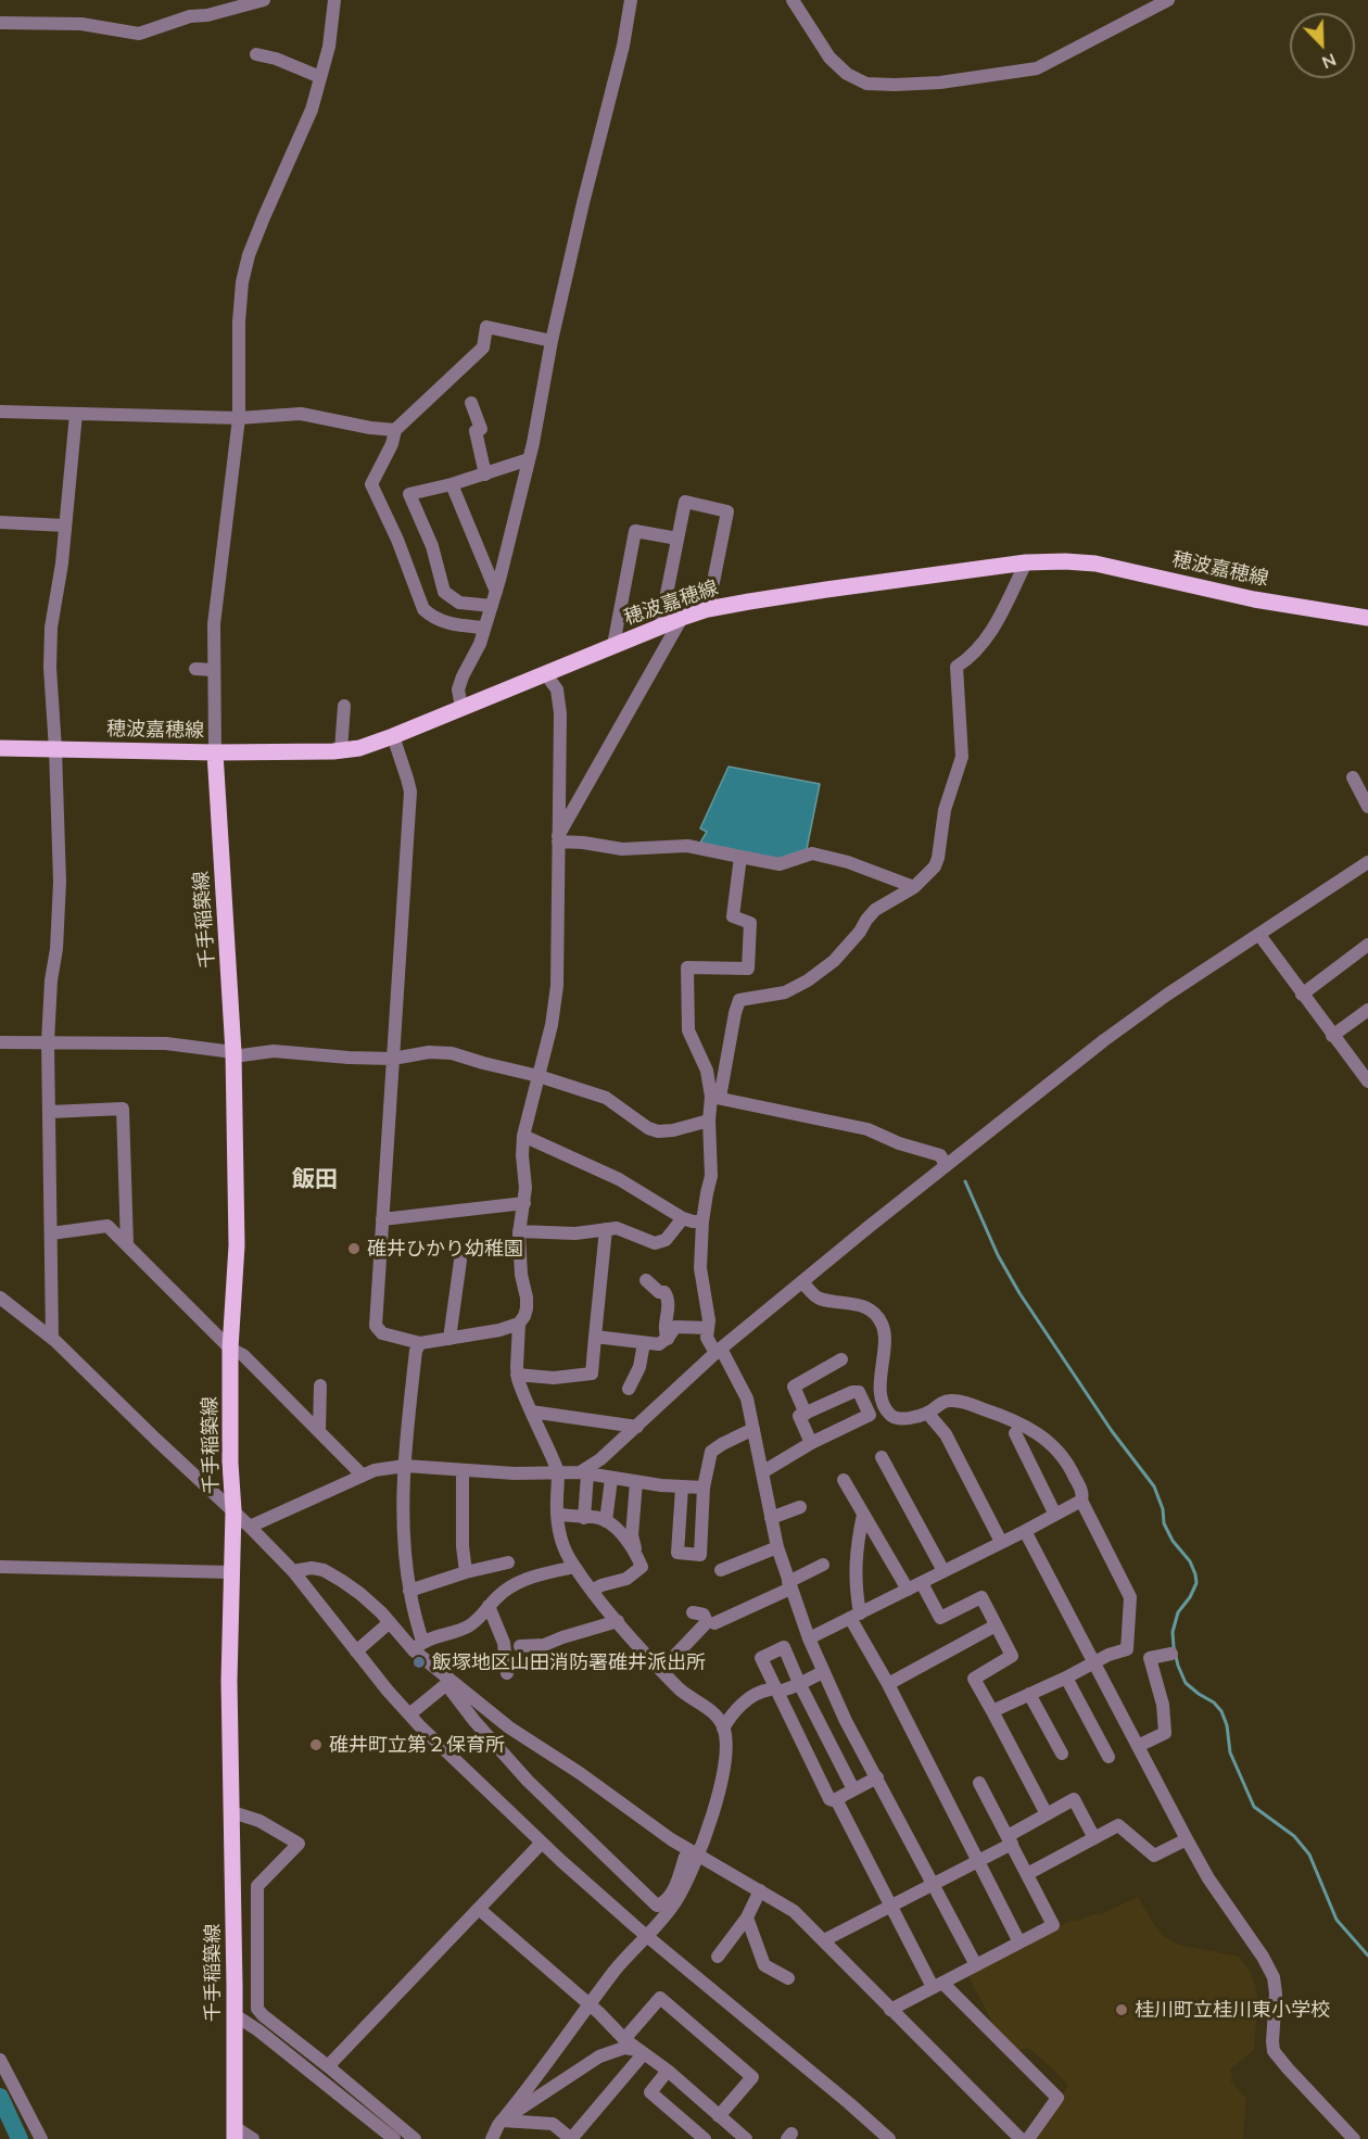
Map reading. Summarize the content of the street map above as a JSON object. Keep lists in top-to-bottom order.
{
  "streets": {
    "main road": ["穂波嘉穂線", "千手稲築線"]
  },
  "crossings": [
    ["穂波嘉穂線", "千手稲築線"]
  ],
  "districts": ["飯田"],
  "places": [
    "碓井ひかり幼稚園",
    "飯塚地区山田消防署碓井派出所",
    "碓井町立第２保育所",
    "桂川町立桂川東小学校"
  ],
  "north": "bottom right"
}
